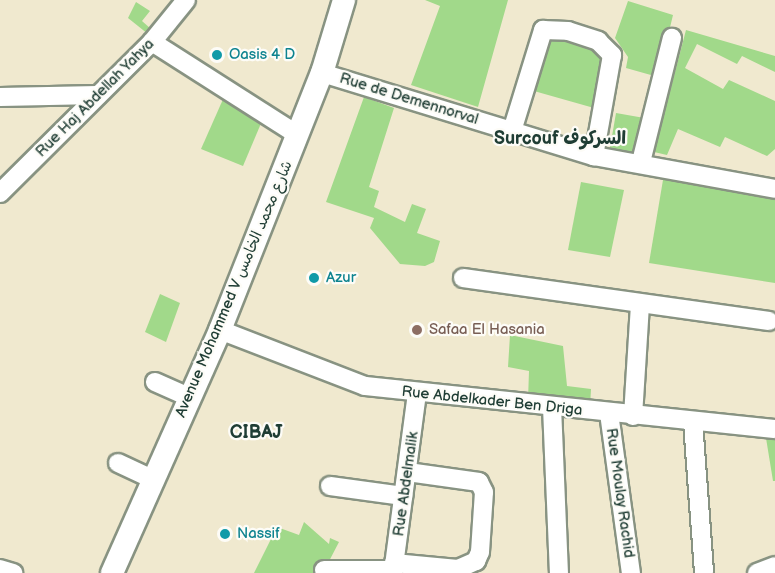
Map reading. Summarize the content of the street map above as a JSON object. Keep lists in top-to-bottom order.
{
  "streets": {
    "street": [
      "Rue Haj Abdellah Yahya",
      "Rue de Demennorval",
      "Avenue Mohammed V شارع محمد الخامس",
      "Rue Abdelkader Ben Driga",
      "Rue Abdelmalik",
      "Rue Moulay Rachid"
    ]
  },
  "crossings": [
    ["Rue de Demennorval", "Avenue Mohammed V شارع محمد الخامس"],
    ["Avenue Mohammed V شارع محمد الخامس", "Rue Abdelkader Ben Driga"],
    ["Rue Abdelkader Ben Driga", "Rue Abdelmalik"],
    ["Rue Abdelkader Ben Driga", "Rue Moulay Rachid"]
  ],
  "districts": ["Surcouf السركوف", "CIBAJ"],
  "places": [
    "Oasis 4 D",
    "Azur",
    "Safaa El Hasania",
    "Nassif"
  ]
}
